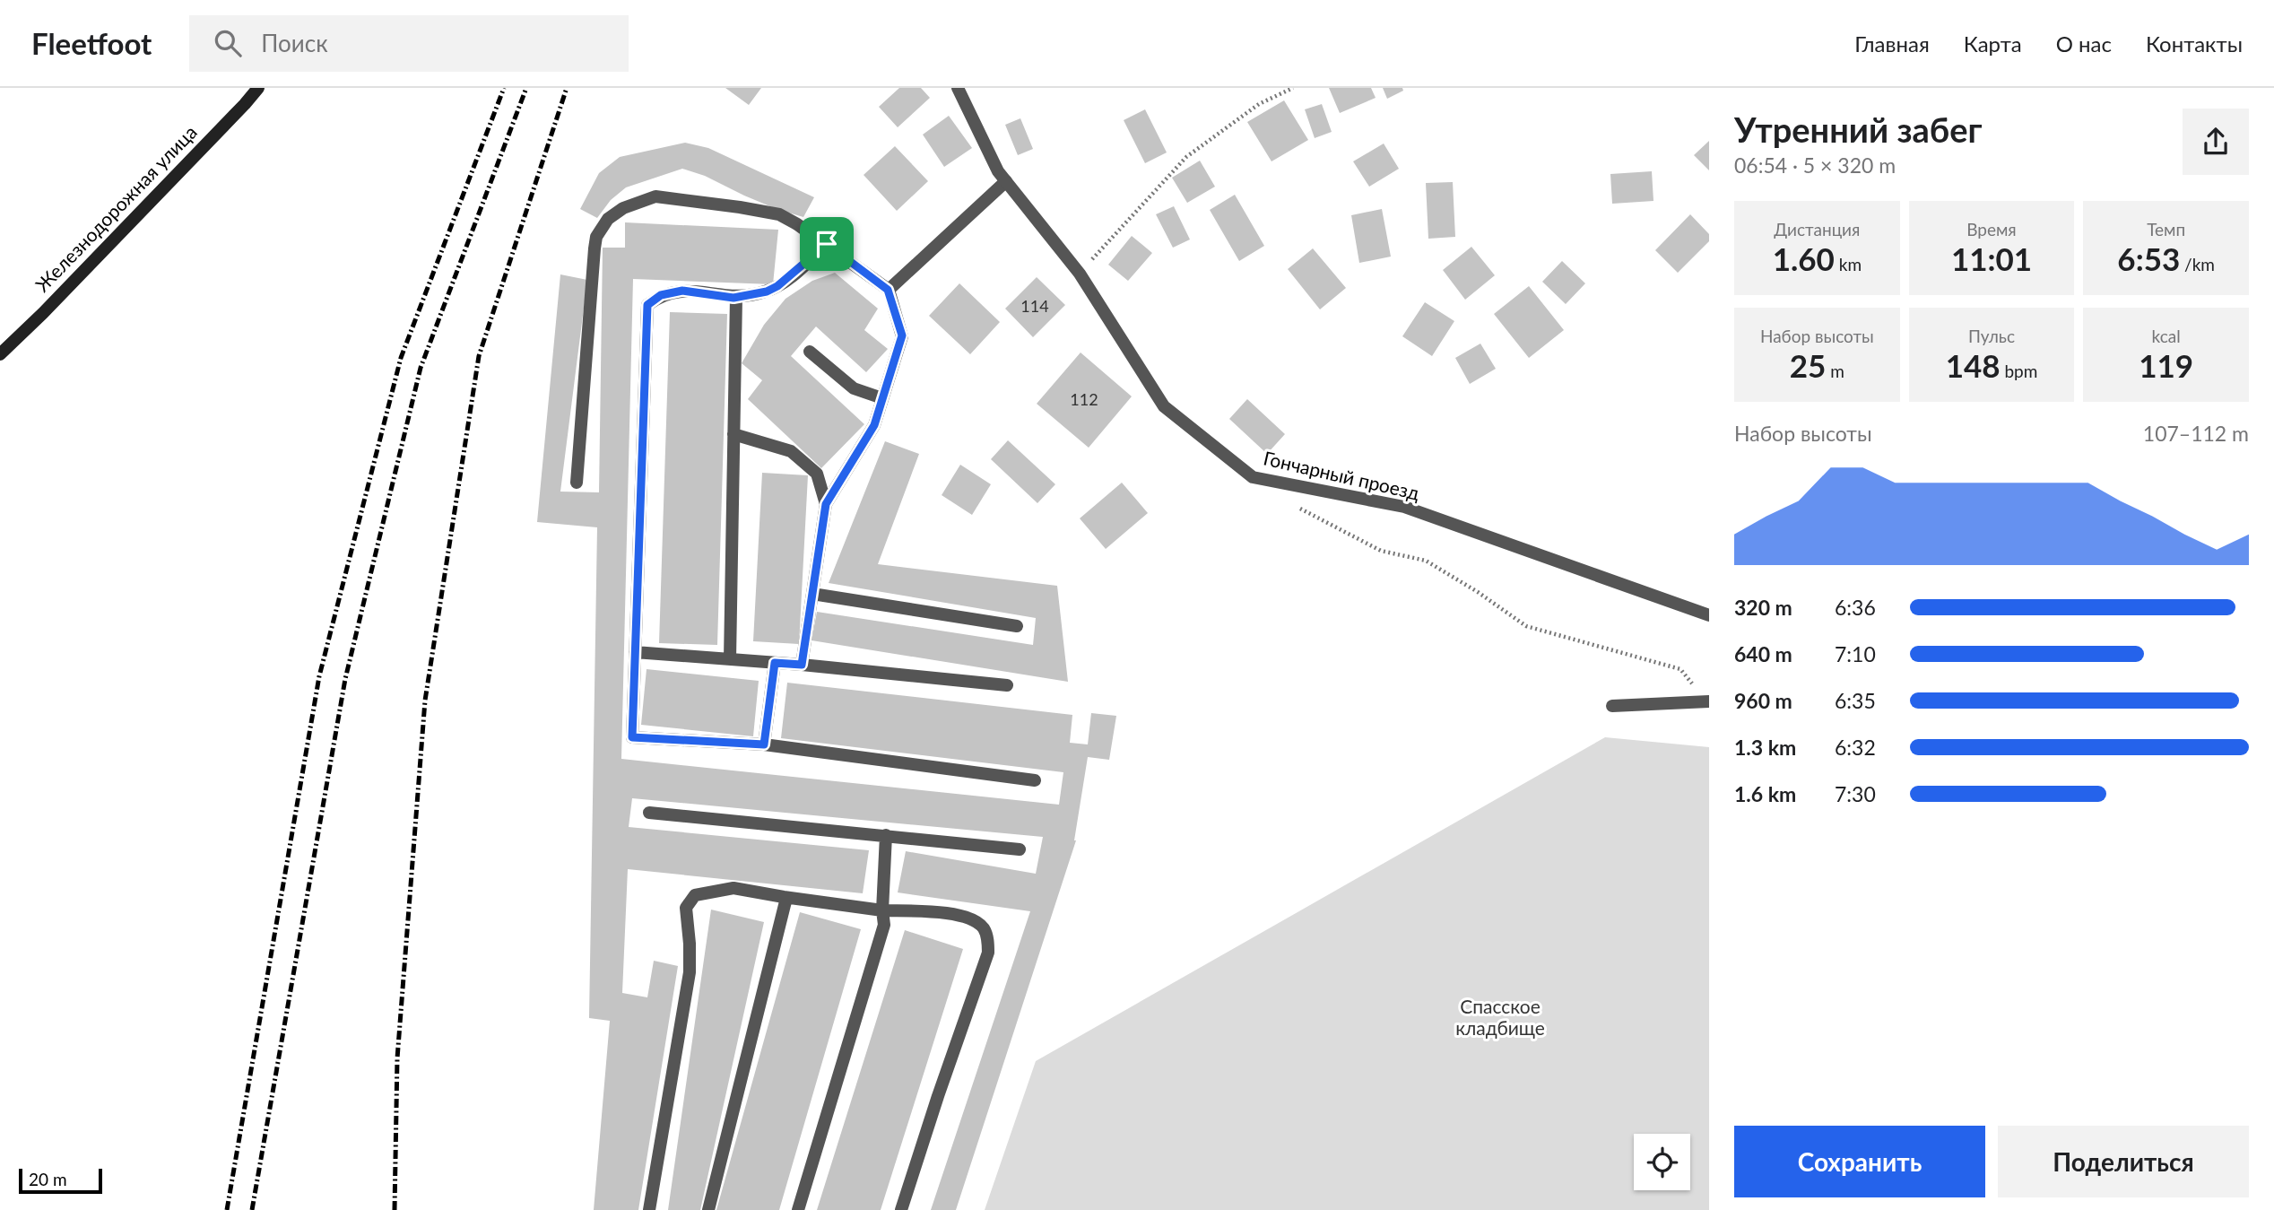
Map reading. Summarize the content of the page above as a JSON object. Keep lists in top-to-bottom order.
{
  "streets": {
    "street": ["Железнодорожная улица", "Гончарный проезд"]
  },
  "parks": ["Спасское кладбище"],
  "house_numbers": ["114", "112"],
  "scale_bar": "20 m",
  "page": {
    "header": "Fleetfoot",
    "search": "Поиск",
    "nav": [
      "Главная",
      "Карта",
      "О нас",
      "Контакты"
    ],
    "heading": ["Утренний забег", "06:54 · 5 × 320 m"],
    "stats": [
      ["Дистанция", "1.60 km"],
      ["Время", "11:01"],
      ["Темп", "6:53 /km"],
      ["Набор высоты", "25 m"],
      ["Пульс", "148 bpm"],
      ["kcal", "119"]
    ],
    "chart": ["Набор высоты", "107–112 m"],
    "list": [
      {
        "name": "320 m",
        "note": "6:36"
      },
      {
        "name": "640 m",
        "note": "7:10"
      },
      {
        "name": "960 m",
        "note": "6:35"
      },
      {
        "name": "1.3 km",
        "note": "6:32"
      },
      {
        "name": "1.6 km",
        "note": "7:30"
      }
    ],
    "buttons": ["Сохранить", "Поделиться"],
    "scale": "20 m"
  }
}
